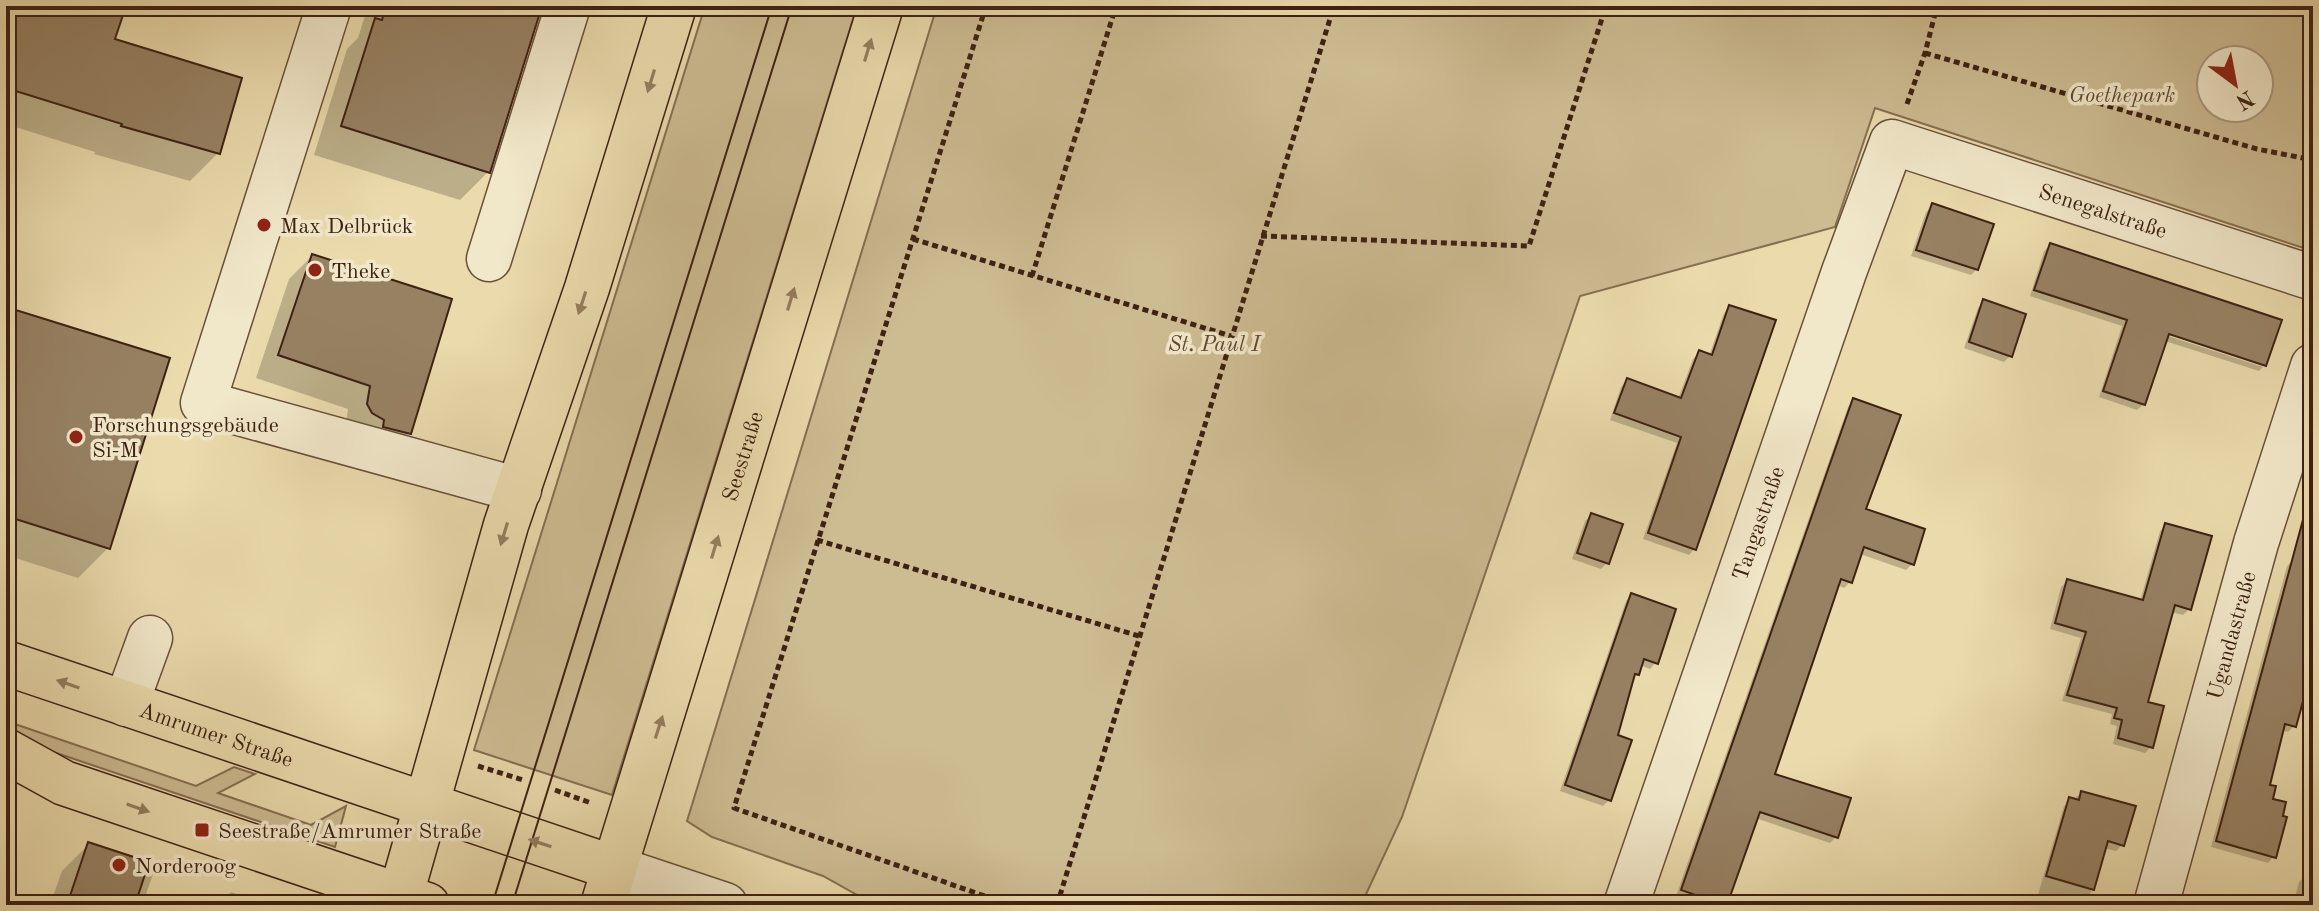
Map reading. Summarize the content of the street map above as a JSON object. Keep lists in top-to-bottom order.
{
  "streets": {
    "main road": ["Seestraße", "Amrumer Straße"],
    "street": ["Senegalstraße", "Tangastraße", "Ugandastraße"]
  },
  "crossings": [
    ["Senegalstraße", "Tangastraße"],
    ["Seestraße", "Amrumer Straße"]
  ],
  "parks": ["Goethepark", "St. Paul I"],
  "places": {
    "other": [
      "Max Delbrück",
      "Theke",
      "Forschungsgebäude Si-M",
      "Norderoog"
    ],
    "transit": ["Seestraße/Amrumer Straße"]
  },
  "north": "bottom right"
}
